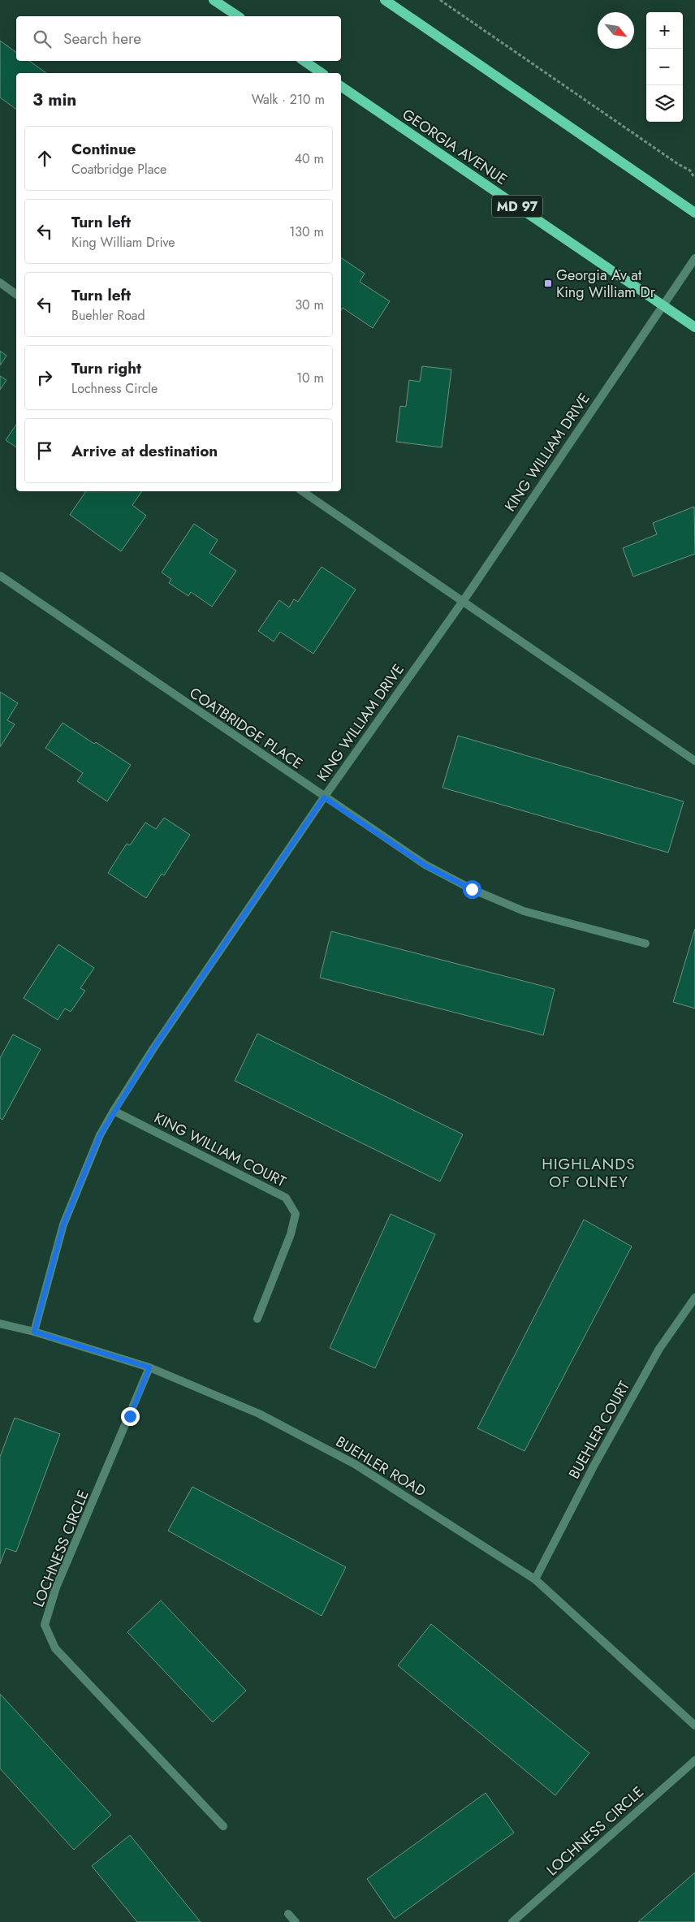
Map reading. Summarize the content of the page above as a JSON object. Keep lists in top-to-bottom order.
{
  "streets": {
    "main road": ["GEORGIA AVENUE", "MD 97"],
    "street": [
      "KING WILLIAM DRIVE",
      "COATBRIDGE PLACE",
      "KING WILLIAM COURT",
      "BUEHLER COURT",
      "BUEHLER ROAD",
      "LOCHNESS CIRCLE"
    ]
  },
  "crossings": [
    ["GEORGIA AVENUE", "KING WILLIAM DRIVE"],
    ["KING WILLIAM DRIVE", "COATBRIDGE PLACE"],
    ["KING WILLIAM DRIVE", "KING WILLIAM COURT"],
    ["KING WILLIAM DRIVE", "BUEHLER ROAD"],
    ["BUEHLER COURT", "BUEHLER ROAD"],
    ["BUEHLER ROAD", "LOCHNESS CIRCLE"]
  ],
  "districts": ["HIGHLANDS OF OLNEY"],
  "places": {
    "transit": ["Georgia Av at King William Dr"]
  },
  "north": "bottom right",
  "page": {
    "map_buttons": ["+", "−"],
    "search": "Search here",
    "heading": ["3 min", "Walk · 210 m"],
    "list": [
      ["Continue", "Coatbridge Place", "40 m"],
      ["Turn left", "King William Drive", "130 m"],
      ["Turn left", "Buehler Road", "30 m"],
      ["Turn right", "Lochness Circle", "10 m"],
      "Arrive at destination"
    ]
  }
}
